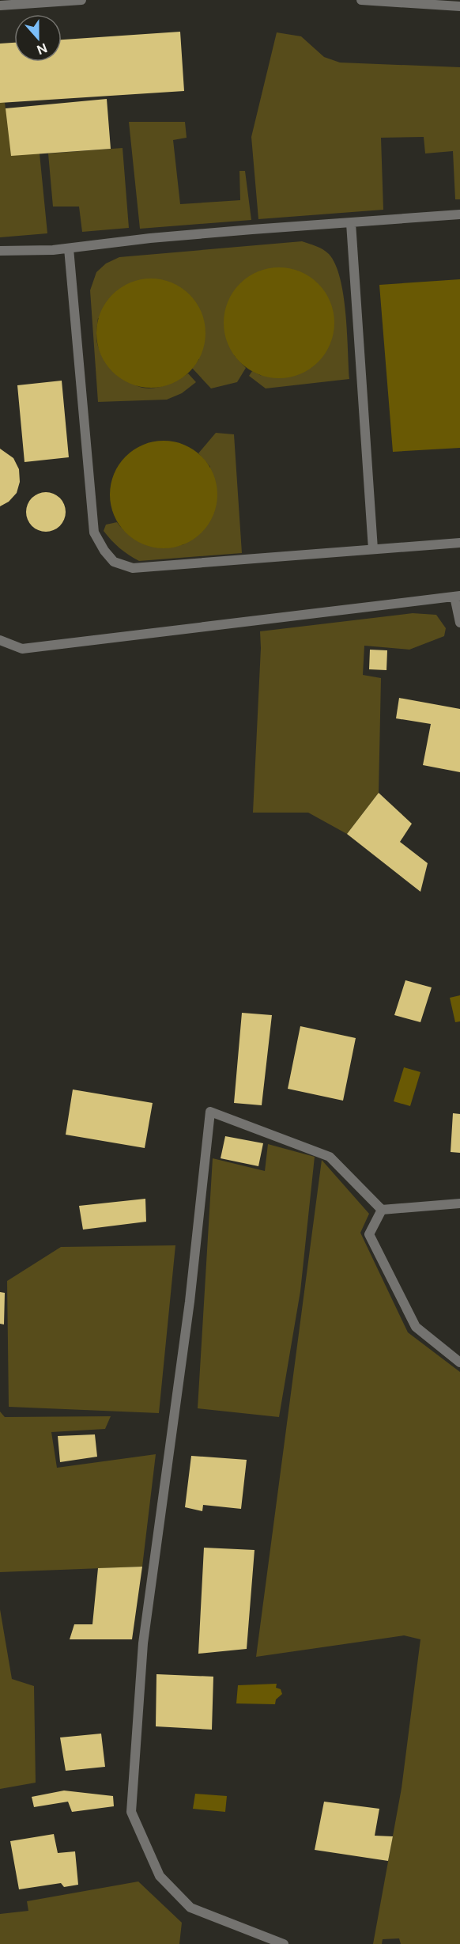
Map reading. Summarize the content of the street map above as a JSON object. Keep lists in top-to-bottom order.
{
  "north": "bottom"
}
